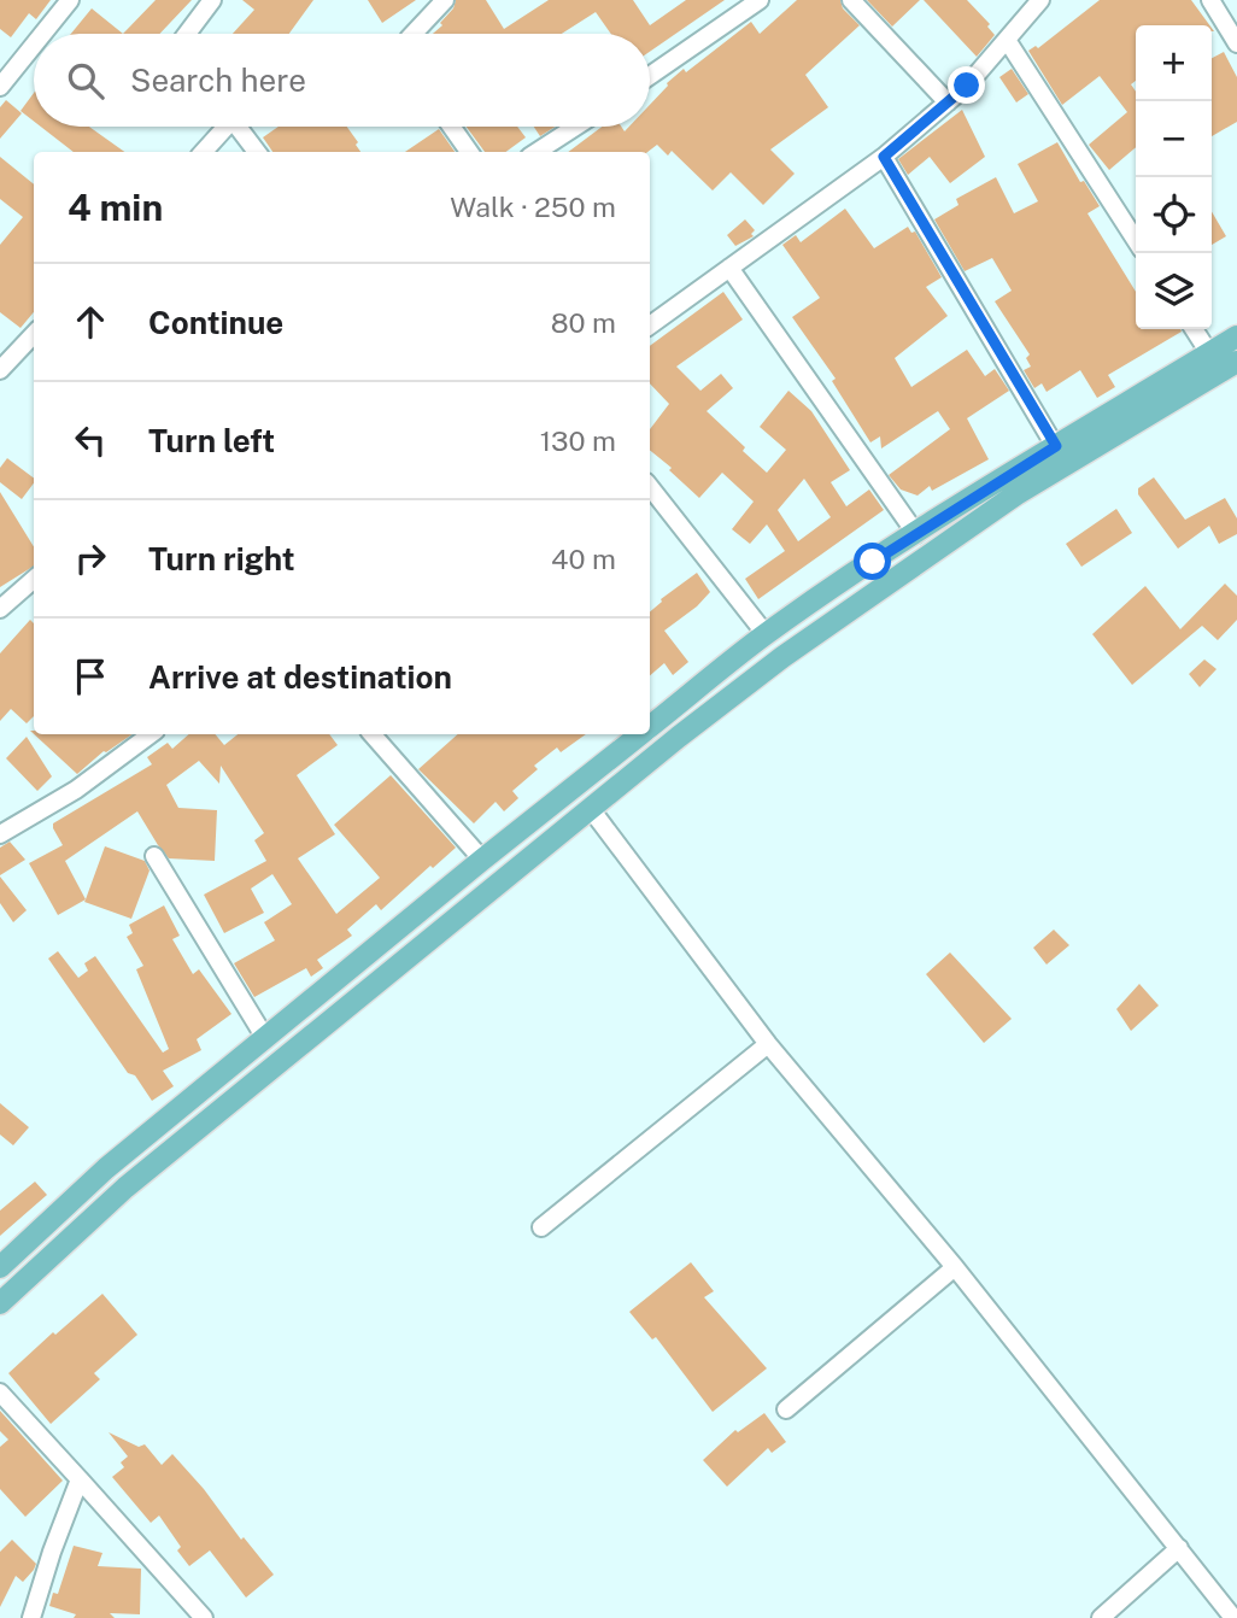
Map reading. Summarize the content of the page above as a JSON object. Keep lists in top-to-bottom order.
{
  "page": {
    "map_buttons": ["+", "−"],
    "search": "Search here",
    "heading": ["4 min", "Walk · 250 m"],
    "list": [
      ["Continue", "80 m"],
      ["Turn left", "130 m"],
      ["Turn right", "40 m"],
      "Arrive at destination"
    ]
  }
}
